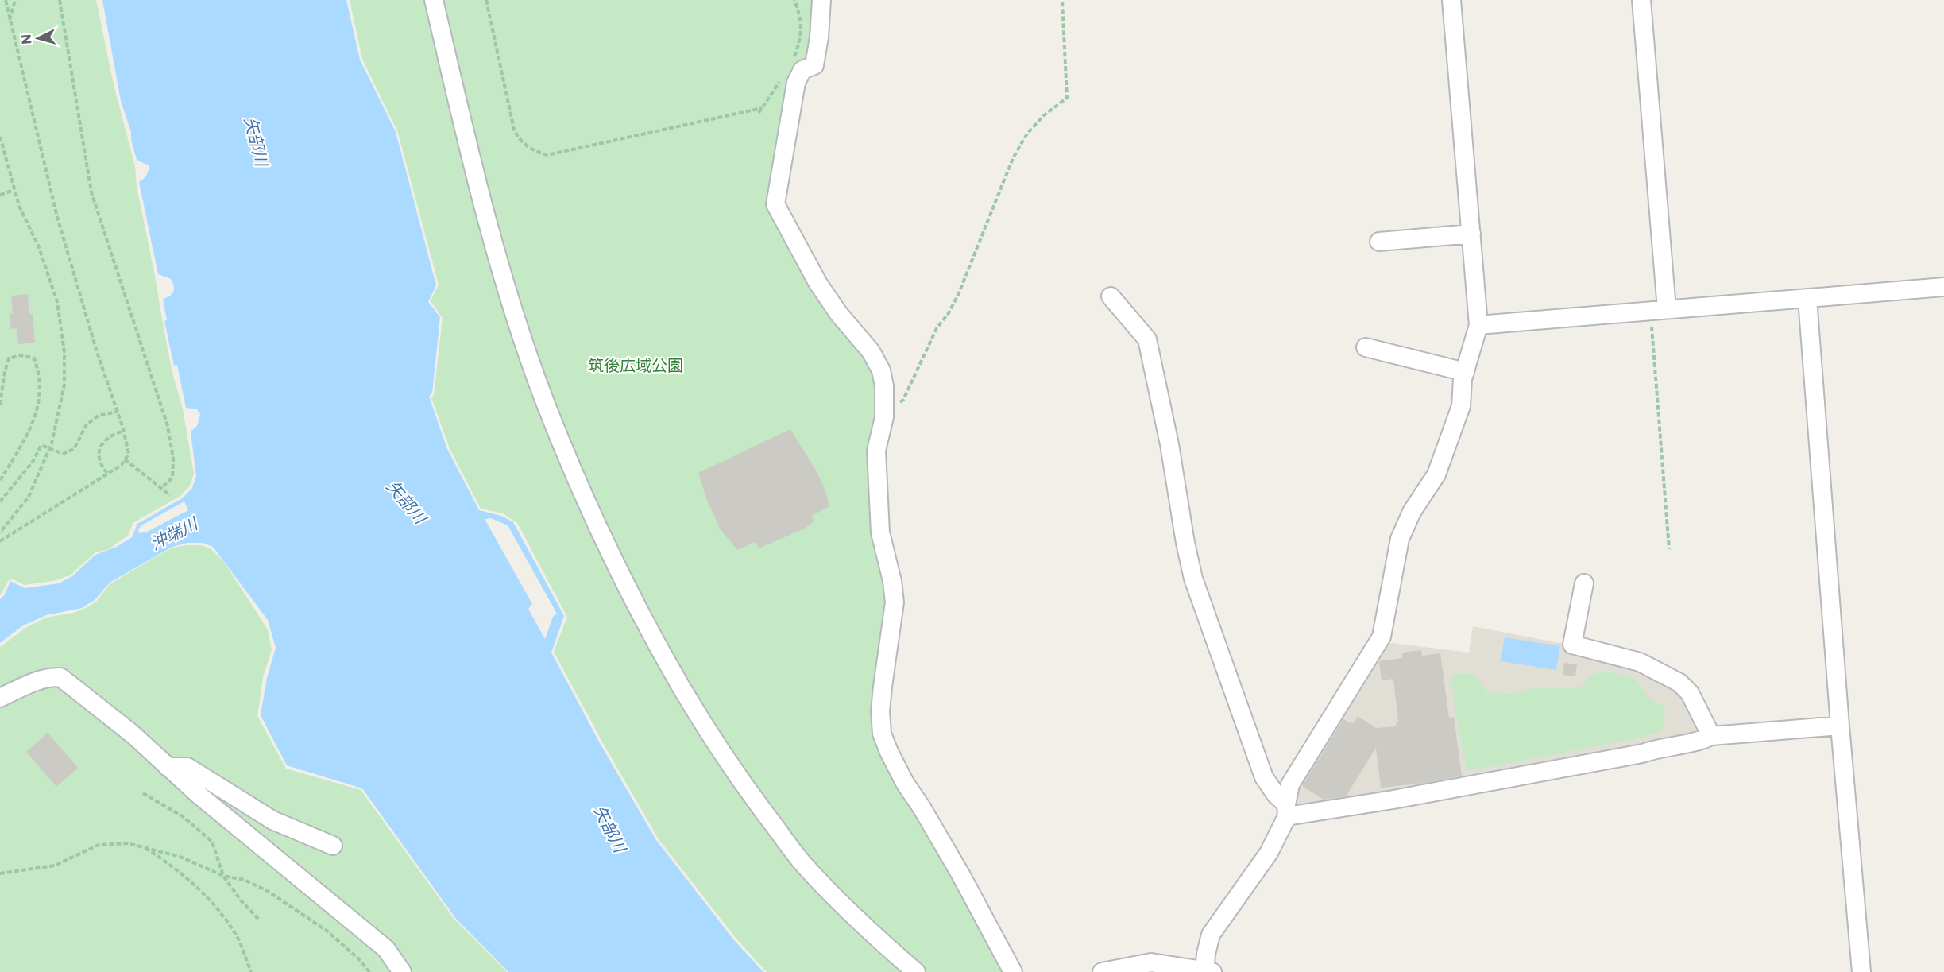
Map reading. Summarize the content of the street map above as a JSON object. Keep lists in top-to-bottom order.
{
  "water": ["矢部川", "沖端川"],
  "parks": ["筑後広域公園"],
  "north": "left"
}
